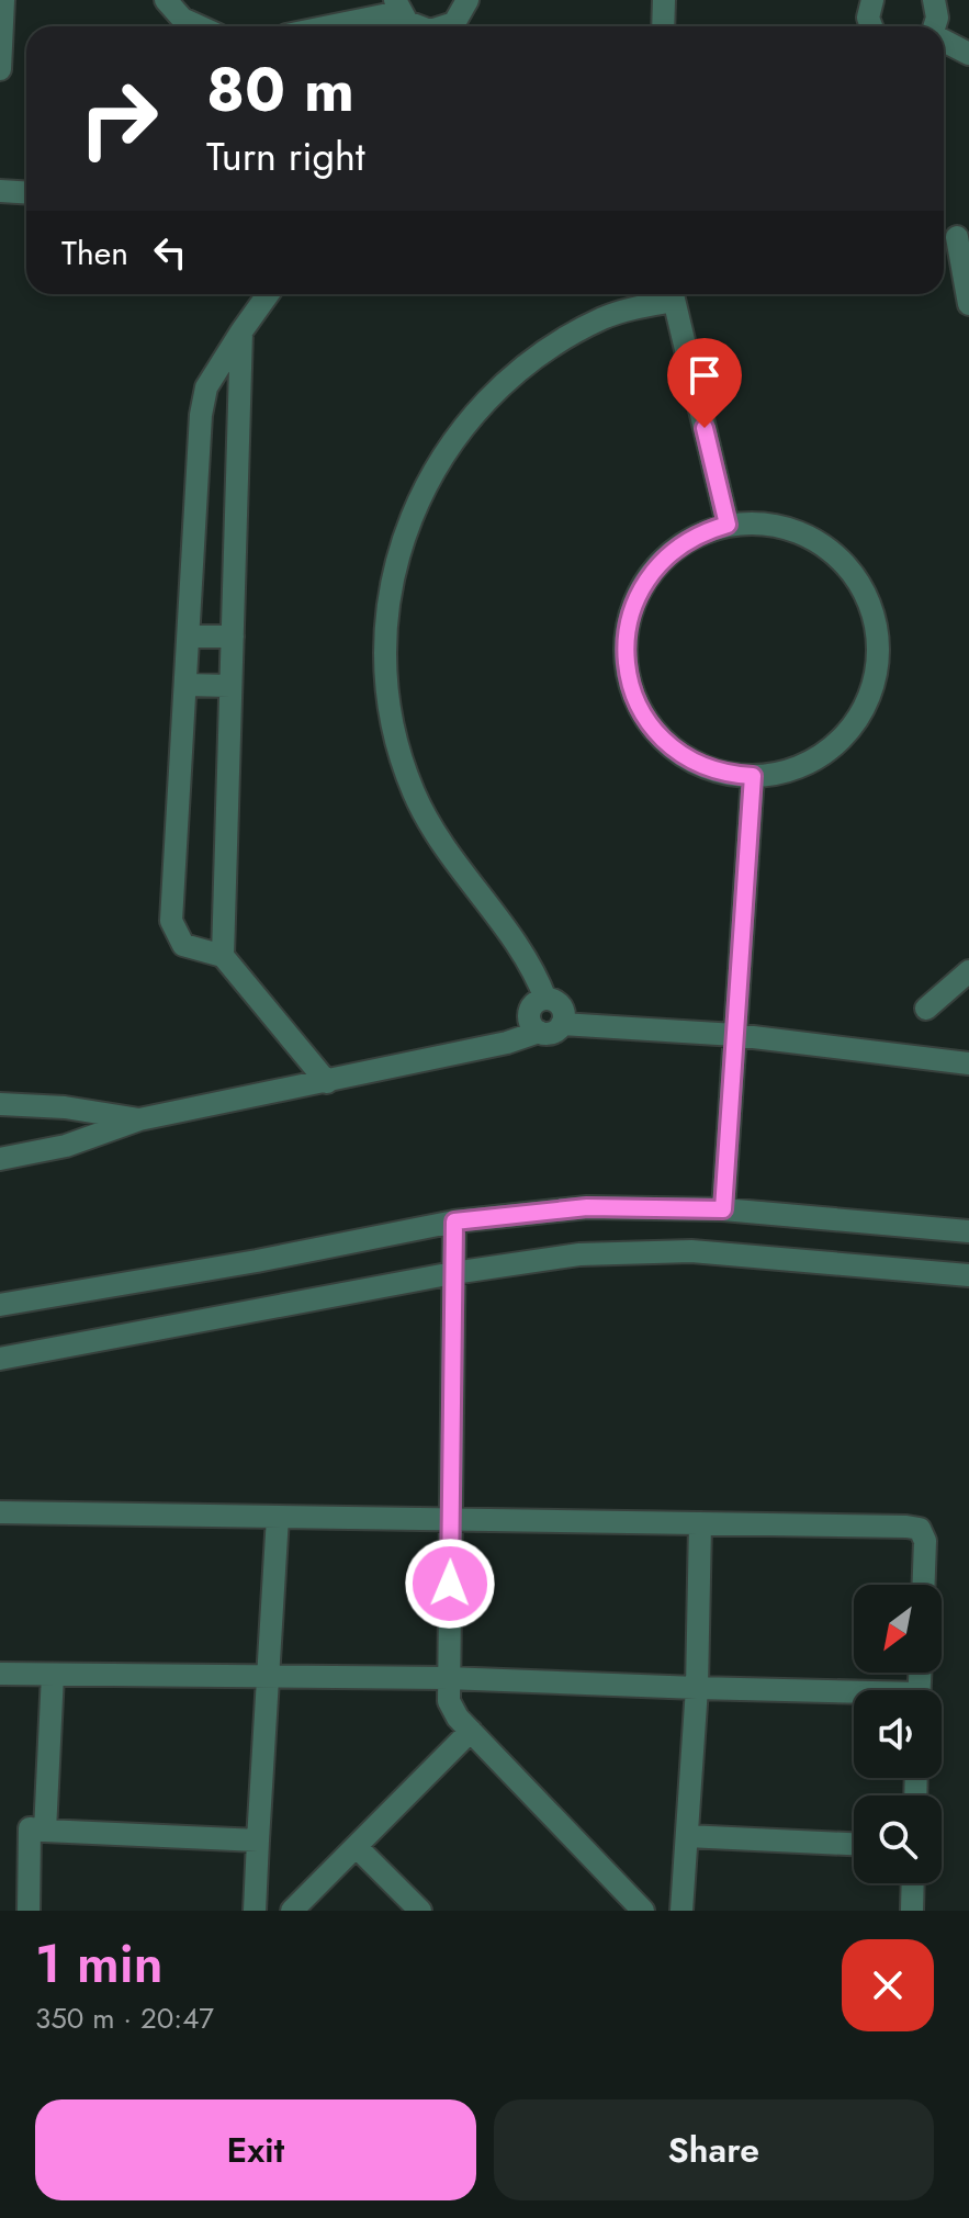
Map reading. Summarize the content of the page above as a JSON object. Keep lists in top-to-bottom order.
{
  "north": "bottom left",
  "page": {
    "turn": ["80 m", "Turn right"],
    "then": "Then",
    "heading": ["1 min", "350 m · 20:47"],
    "buttons": ["Exit", "Share"]
  }
}
